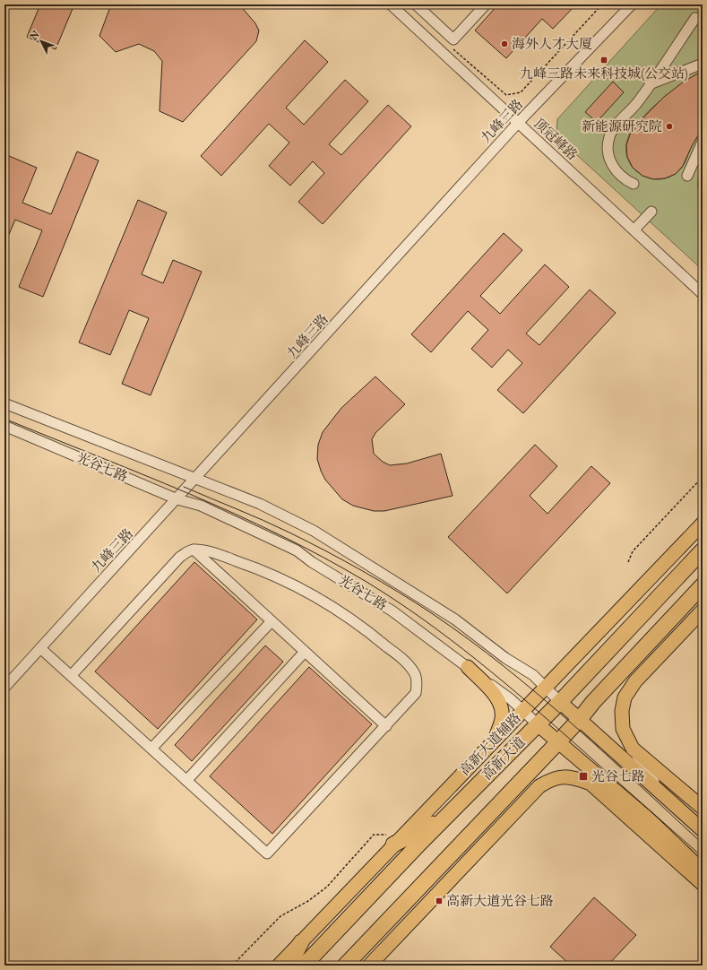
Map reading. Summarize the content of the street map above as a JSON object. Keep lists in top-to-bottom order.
{
  "streets": {
    "highway": ["高新大道"],
    "main road": ["光谷七路", "高新大道辅路"],
    "street": ["九峰三路", "顶冠峰路"]
  },
  "crossings": [
    ["九峰三路", "顶冠峰路"],
    ["九峰三路", "光谷七路"],
    ["光谷七路", "高新大道辅路"],
    ["光谷七路", "高新大道"]
  ],
  "places": {
    "other": ["海外人才大厦", "新能源研究院"],
    "transit": ["九峰三路未来科技城(公交站)", "光谷七路", "高新大道光谷七路"]
  },
  "north": "top left"
}
